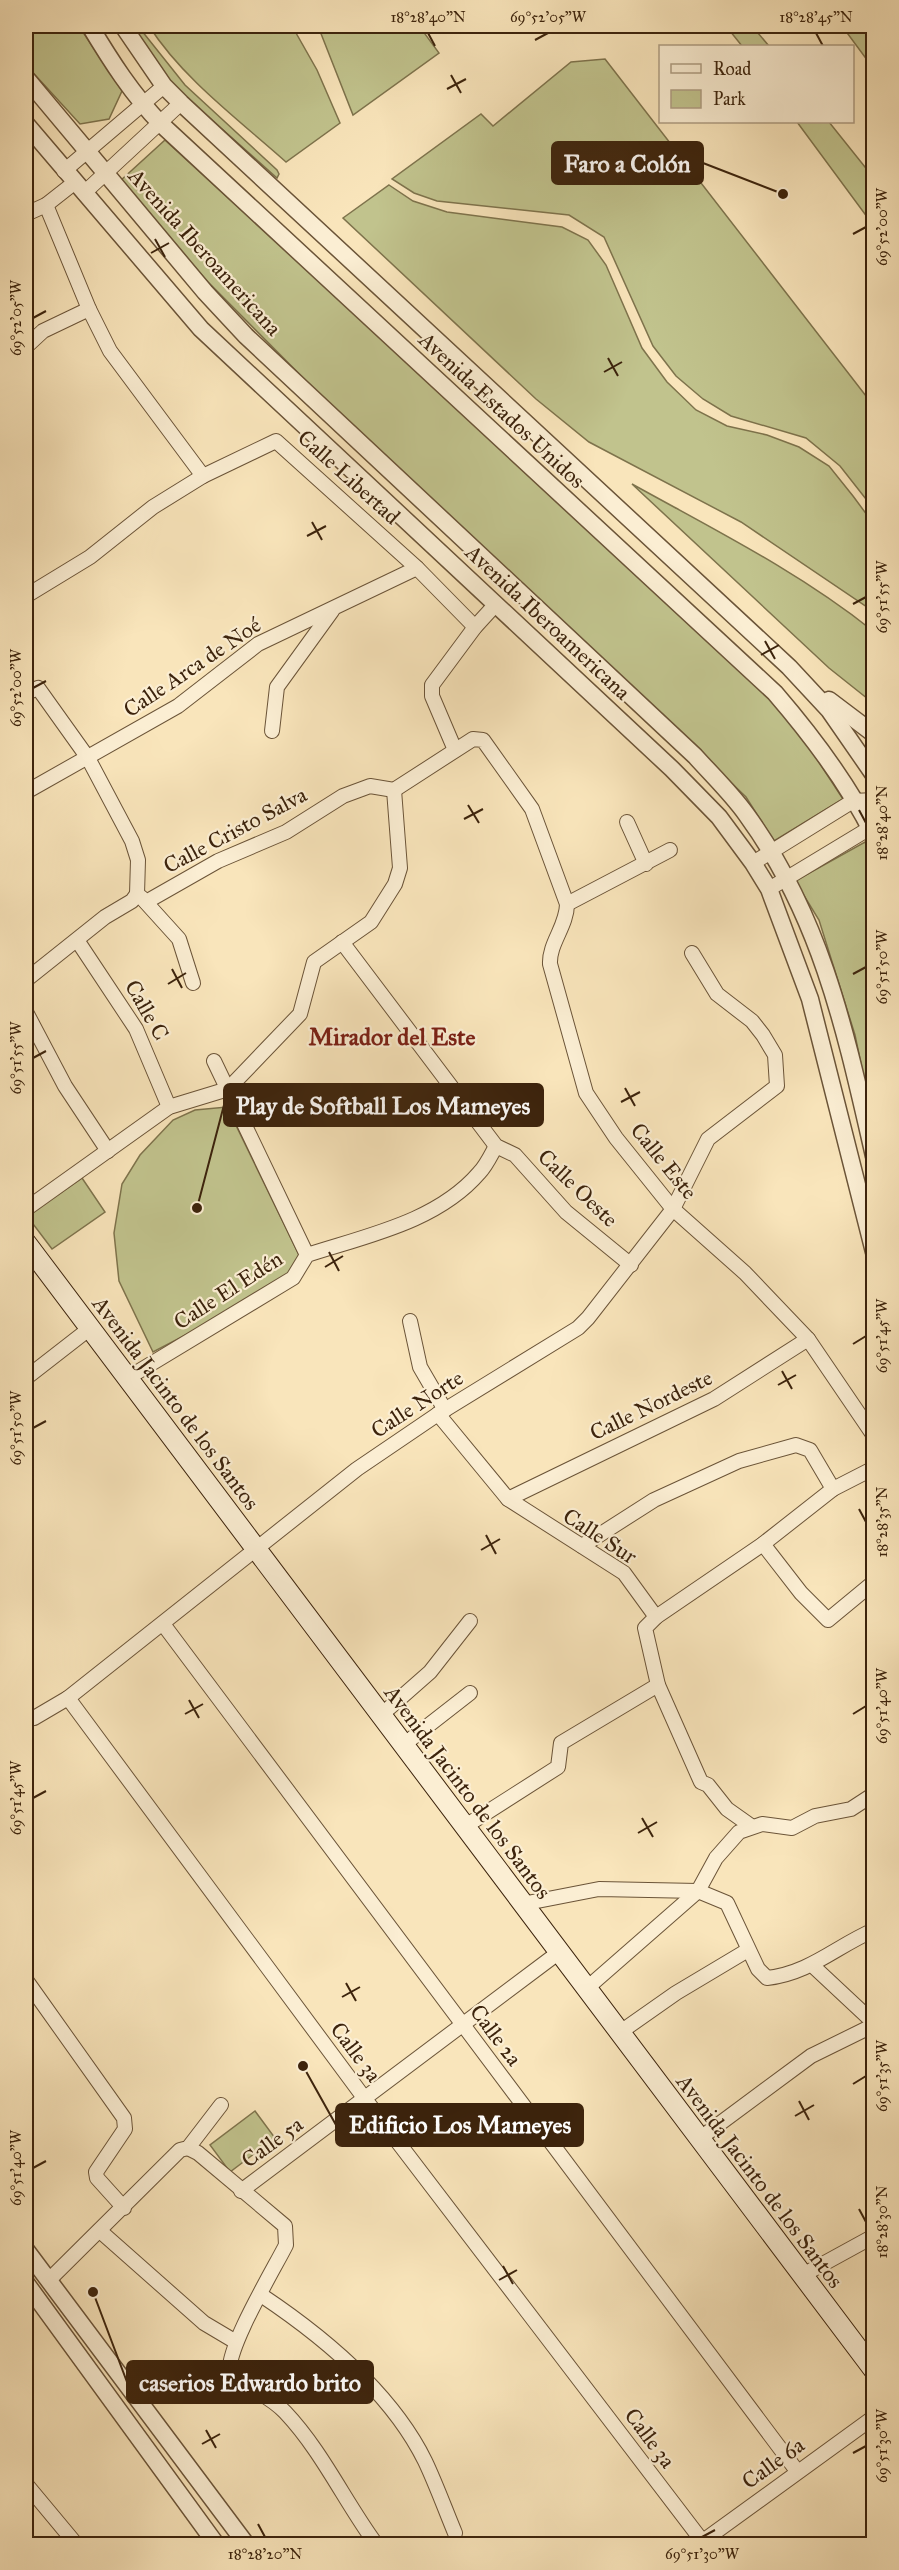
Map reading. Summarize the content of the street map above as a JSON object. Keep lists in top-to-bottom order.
{
  "streets": {
    "main road": ["Avenida Jacinto de los Santos"],
    "street": [
      "Avenida Iberoamericana",
      "Avenida Estados Unidos",
      "Calle Libertad",
      "Calle Arca de Noé",
      "Calle Cristo Salva",
      "Calle C",
      "Calle Este",
      "Calle Oeste",
      "Calle El Edén",
      "Calle Norte",
      "Calle Nordeste",
      "Calle Sur",
      "Calle 2a",
      "Calle 3a",
      "Calle 5a",
      "Calle 6a"
    ]
  },
  "crossings": [
    ["Calle Libertad", "Calle Arca de Noé"],
    ["Calle Cristo Salva", "Calle C"],
    ["Calle Este", "Calle Norte"],
    ["Calle Este", "Calle Nordeste"],
    ["Calle Oeste", "Calle El Edén"],
    ["Calle Oeste", "Calle Norte"],
    ["Calle El Edén", "Avenida Jacinto de los Santos"],
    ["Avenida Jacinto de los Santos", "Calle Norte"],
    ["Avenida Jacinto de los Santos", "Calle 5a"],
    ["Calle Norte", "Calle Sur"],
    ["Calle Norte", "Calle 2a"],
    ["Calle Norte", "Calle 3a"],
    ["Calle Nordeste", "Calle Sur"],
    ["Calle 2a", "Calle 5a"],
    ["Calle 2a", "Calle 6a"],
    ["Calle 3a", "Calle 5a"],
    ["Calle 3a", "Calle 6a"]
  ],
  "districts": ["Mirador del Este"],
  "places": [
    "Faro a Colón",
    "Play de Softball Los Mameyes",
    "Edificio Los Mameyes",
    "caserios Edwardo brito"
  ],
  "legend": ["Road", "Park"],
  "coordinates": [
    "18°28'40\"N",
    "69°52'05\"W",
    "18°28'45\"N",
    "69°52'00\"W",
    "69°51'55\"W",
    "69°51'50\"W",
    "69°51'45\"W",
    "18°28'35\"N",
    "69°51'40\"W",
    "69°51'35\"W",
    "18°28'30\"N",
    "69°51'30\"W",
    "18°28'20\"N"
  ]
}
